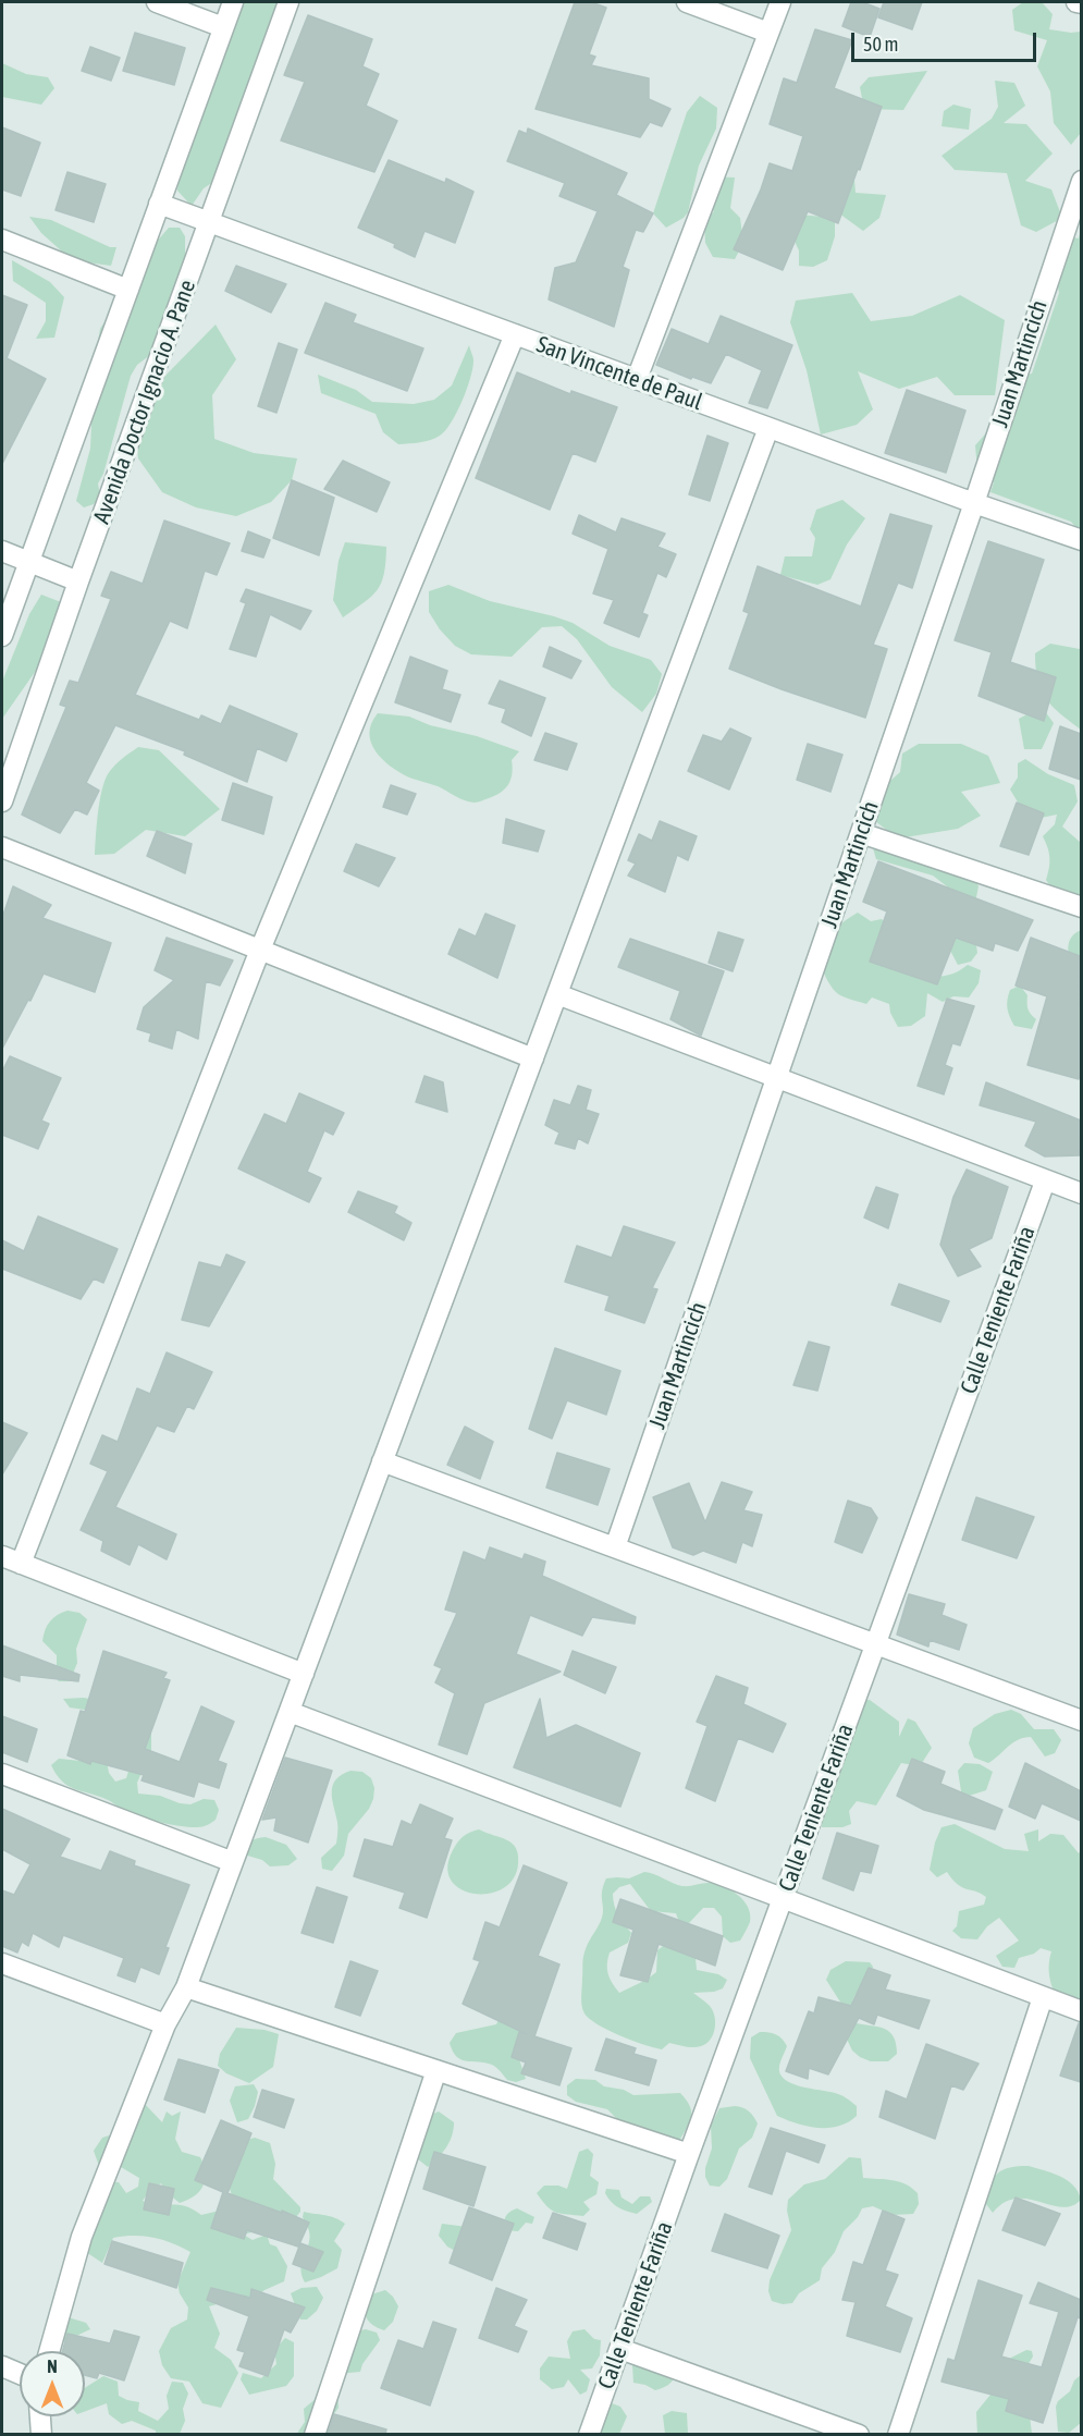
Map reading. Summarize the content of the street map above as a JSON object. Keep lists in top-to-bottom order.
{
  "streets": {
    "street": [
      "Juan Martincich",
      "San Vincente de Paul",
      "Avenida Doctor Ignacio A. Pane",
      "Calle Teniente Fariña"
    ]
  },
  "crossings": [
    ["Juan Martincich", "San Vincente de Paul"],
    ["San Vincente de Paul", "Avenida Doctor Ignacio A. Pane"]
  ],
  "scale_bar": "50 m",
  "north": "top"
}
